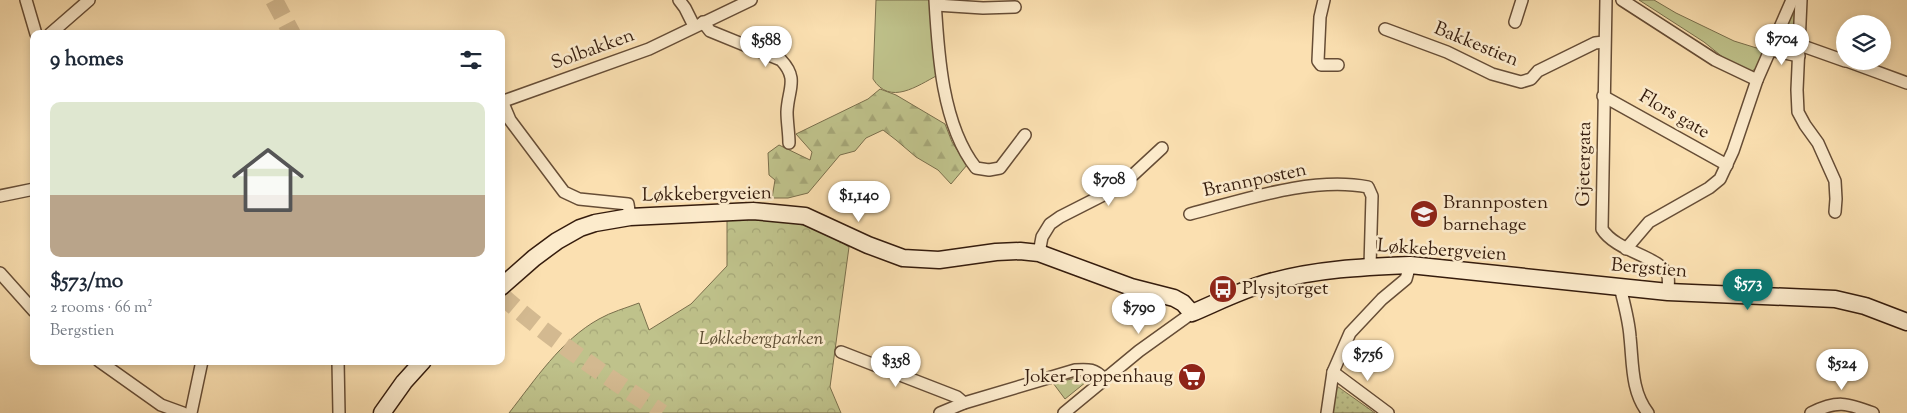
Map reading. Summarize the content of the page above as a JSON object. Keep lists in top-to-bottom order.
{
  "streets": {
    "main road": ["Løkkebergveien", "Bergstien"],
    "street": [
      "Bakkestien",
      "Solbakken",
      "Flors gate",
      "Gjetergata",
      "Brannposten"
    ]
  },
  "crossings": [
    ["Bakkestien", "Gjetergata"],
    ["Flors gate", "Gjetergata"],
    ["Gjetergata", "Bergstien"],
    ["Brannposten", "Løkkebergveien"],
    ["Løkkebergveien", "Bergstien"]
  ],
  "parks": ["Løkkebergparken"],
  "places": {
    "school or university": ["Brannposten barnehage"],
    "bus stop": ["Plysjtorget"],
    "supermarket": ["Joker Toppenhaug"]
  },
  "page": {
    "price": [
      "$704",
      "$588",
      "$708",
      "$1,140",
      "$573",
      "$790",
      "$756",
      "$358",
      "$524"
    ],
    "heading": "9 homes",
    "list": [
      {
        "name": "$573/mo",
        "note": "2 rooms · 66 m² · Bergstien"
      }
    ]
  }
}
